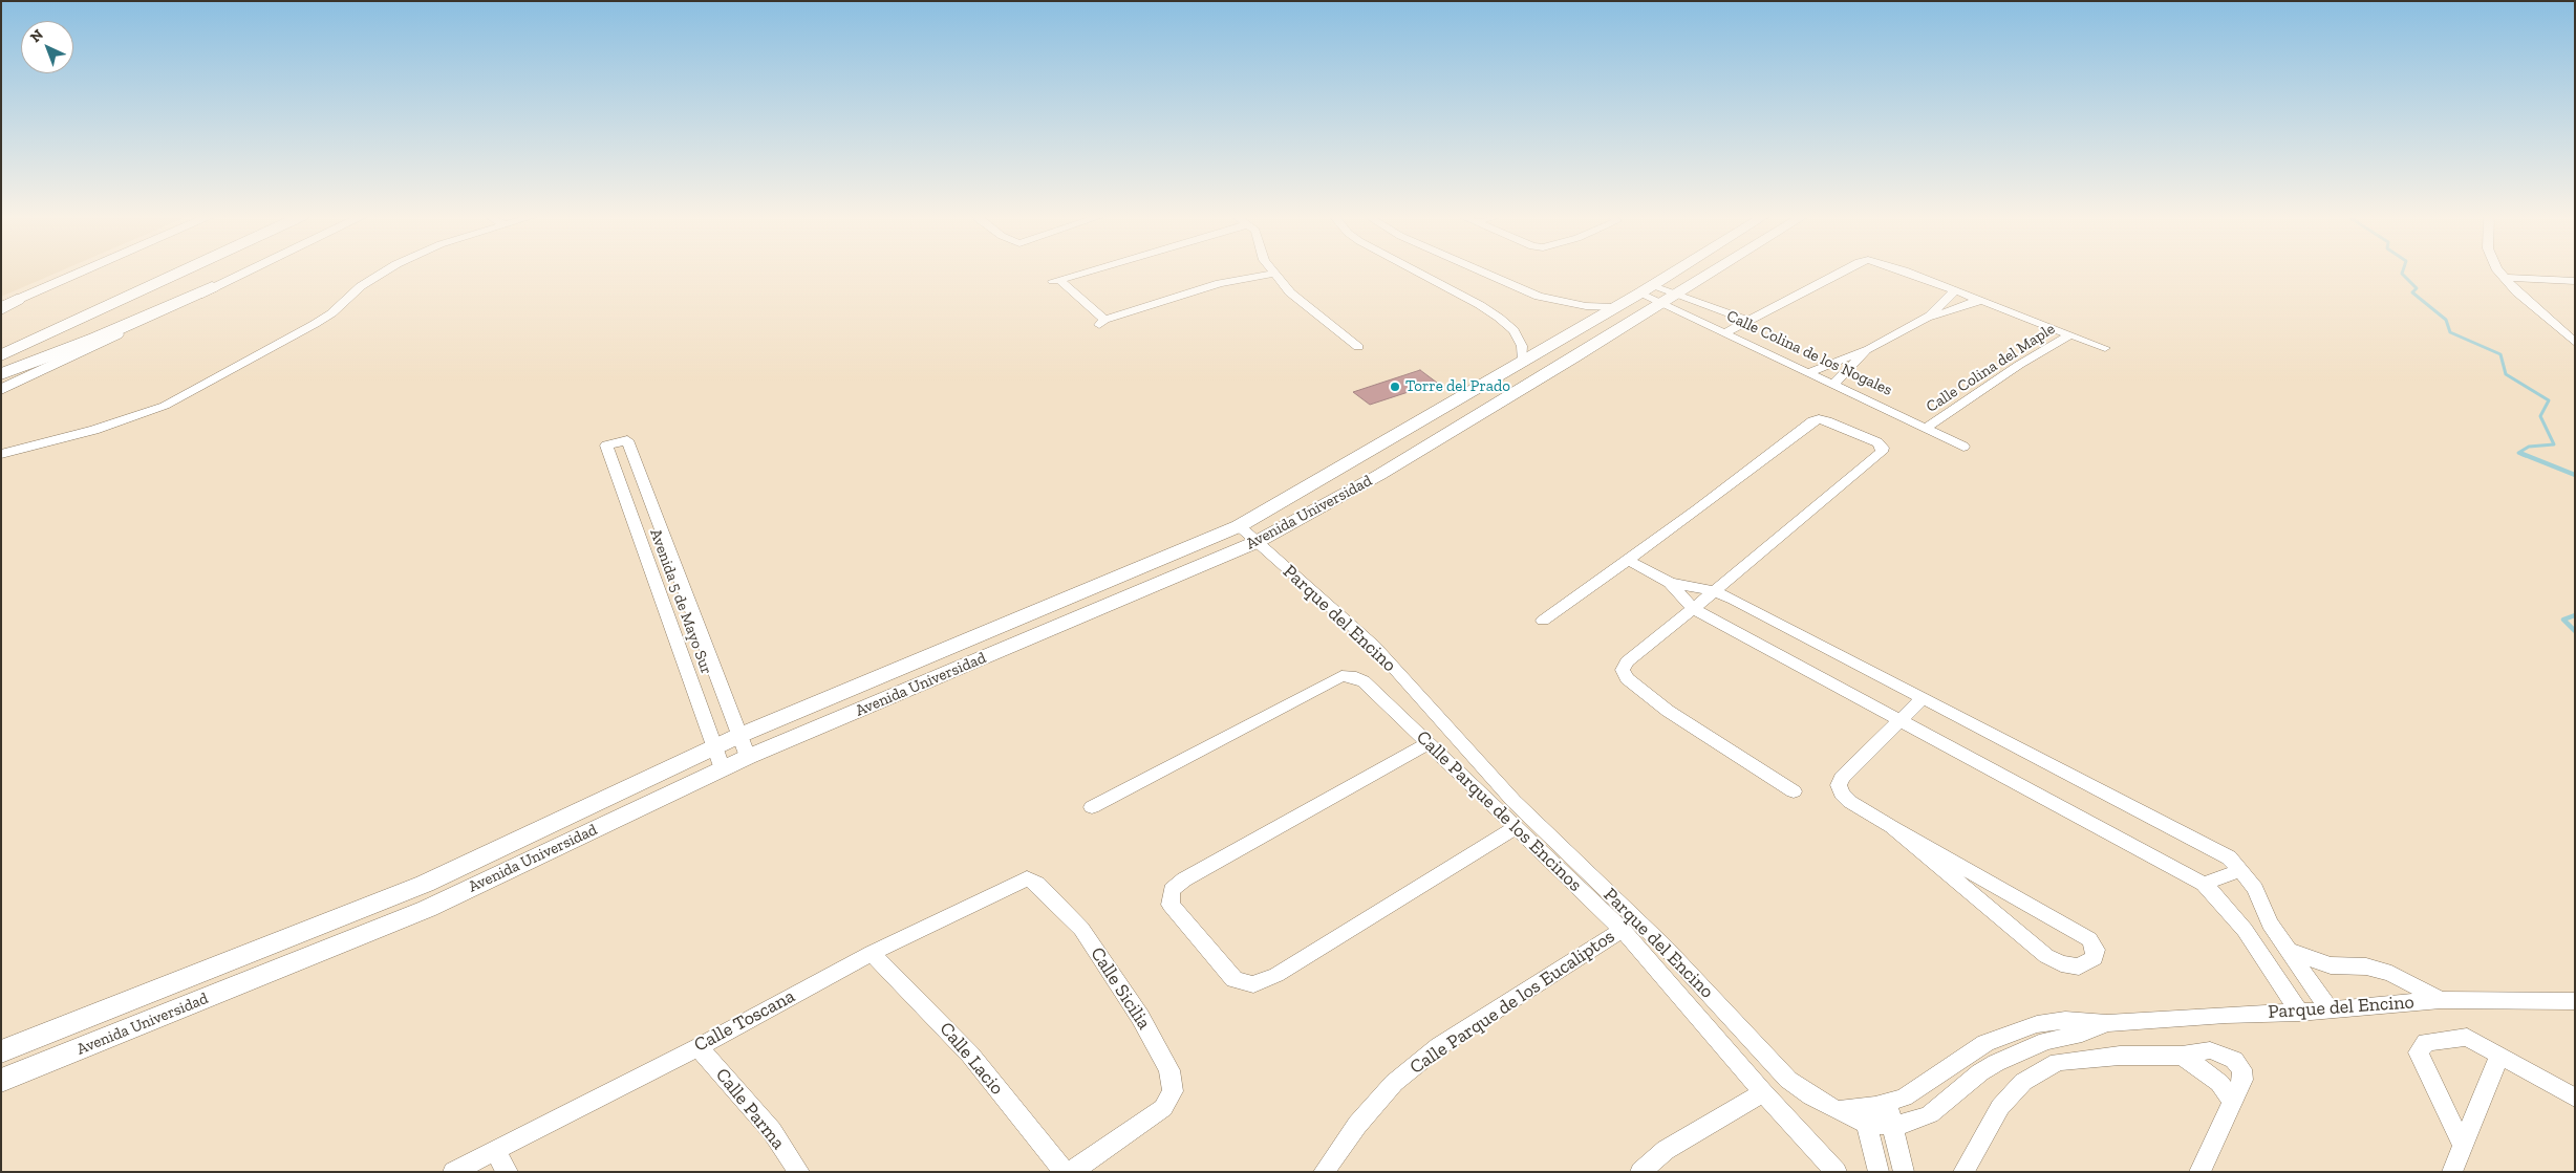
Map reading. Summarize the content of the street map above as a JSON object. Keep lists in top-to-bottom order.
{
  "streets": {
    "main road": ["Avenida Universidad"],
    "street": [
      "Calle Colina de los Nogales",
      "Calle Colina del Maple",
      "Avenida 5 de Mayo Sur",
      "Parque del Encino",
      "Calle Parque de los Encinos",
      "Calle Sicilia",
      "Calle Parque de los Eucaliptos",
      "Calle Toscana",
      "Calle Lacio",
      "Calle Parma"
    ]
  },
  "crossings": [
    ["Calle Colina de los Nogales", "Calle Colina del Maple"],
    ["Calle Colina de los Nogales", "Avenida Universidad"],
    ["Avenida Universidad", "Avenida 5 de Mayo Sur"],
    ["Avenida Universidad", "Parque del Encino"],
    ["Calle Parque de los Encinos", "Calle Parque de los Eucaliptos"],
    ["Calle Sicilia", "Calle Toscana"],
    ["Calle Toscana", "Calle Lacio"],
    ["Calle Toscana", "Calle Parma"]
  ],
  "places": ["Torre del Prado"],
  "north": "top left"
}
